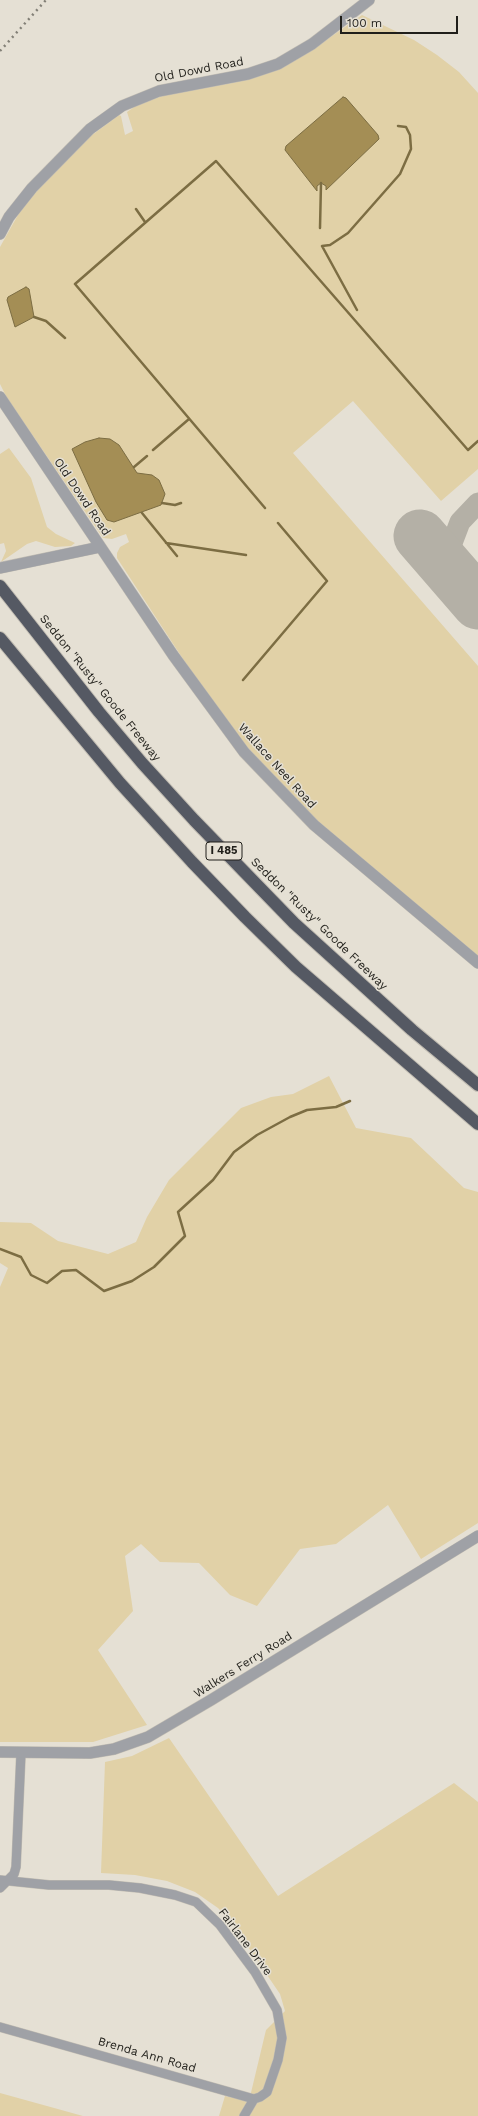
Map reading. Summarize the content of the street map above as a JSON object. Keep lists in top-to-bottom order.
{
  "streets": {
    "highway": ["Seddon \"Rusty\" Goode Freeway", "I 485"],
    "street": [
      "Old Dowd Road",
      "Wallace Neel Road",
      "Walkers Ferry Road",
      "Fairlane Drive",
      "Brenda Ann Road"
    ]
  },
  "crossings": [
    ["Old Dowd Road", "Wallace Neel Road"],
    ["Fairlane Drive", "Brenda Ann Road"]
  ],
  "scale_bar": "100 m"
}
